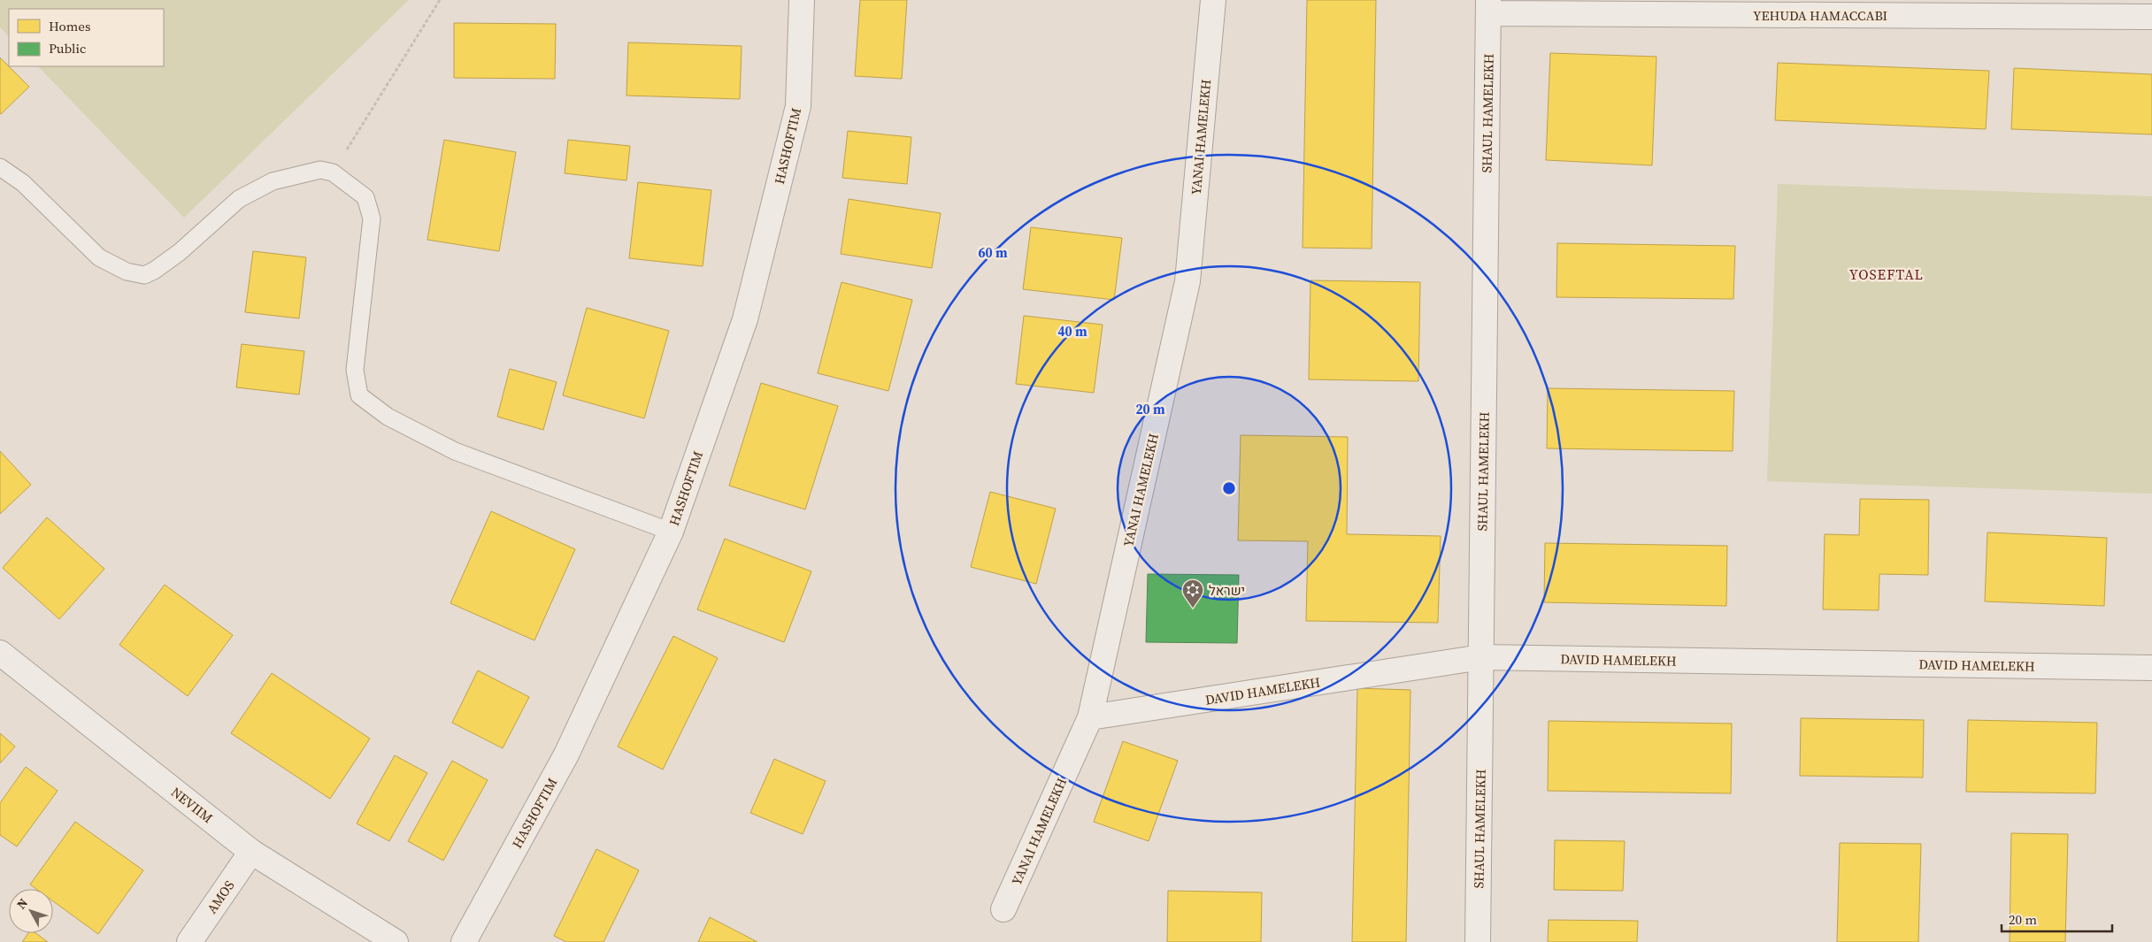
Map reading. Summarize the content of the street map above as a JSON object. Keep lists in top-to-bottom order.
{
  "streets": {
    "street": [
      "YEHUDA HAMACCABI",
      "SHAUL HAMELEKH",
      "YANAI HAMELEKH",
      "HASHOFTIM",
      "DAVID HAMELEKH",
      "NEVIIM",
      "AMOS"
    ]
  },
  "crossings": [
    ["YEHUDA HAMACCABI", "SHAUL HAMELEKH"],
    ["SHAUL HAMELEKH", "DAVID HAMELEKH"],
    ["YANAI HAMELEKH", "DAVID HAMELEKH"],
    ["NEVIIM", "AMOS"]
  ],
  "districts": ["YOSEFTAL"],
  "places": {
    "synagogue": ["ישראל"]
  },
  "legend": ["Homes", "Public"],
  "scale_bar": "20 m",
  "north": "top left",
  "rings": ["60 m", "40 m", "20 m"]
}
